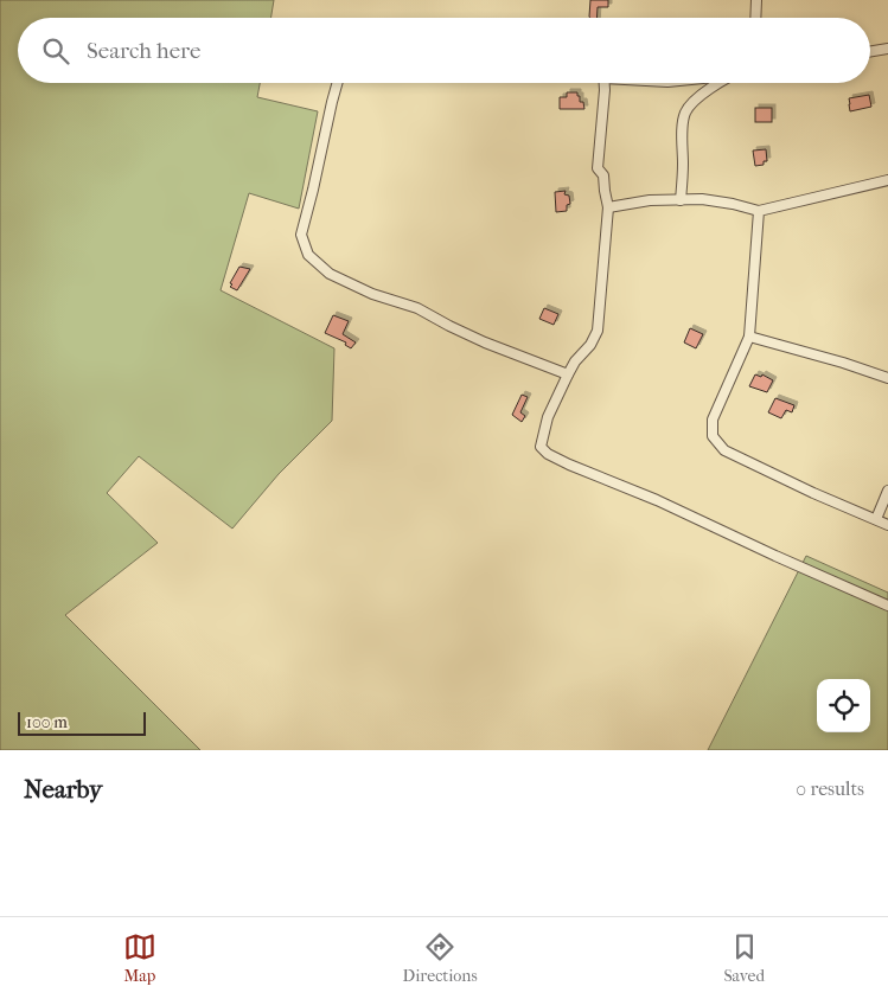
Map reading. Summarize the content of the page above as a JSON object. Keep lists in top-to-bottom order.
{
  "scale_bar": "100 m",
  "page": {
    "search": "Search here",
    "scale": "100 m",
    "heading": ["Nearby", "0 results"],
    "nav": ["Map", "Directions", "Saved"]
  }
}
